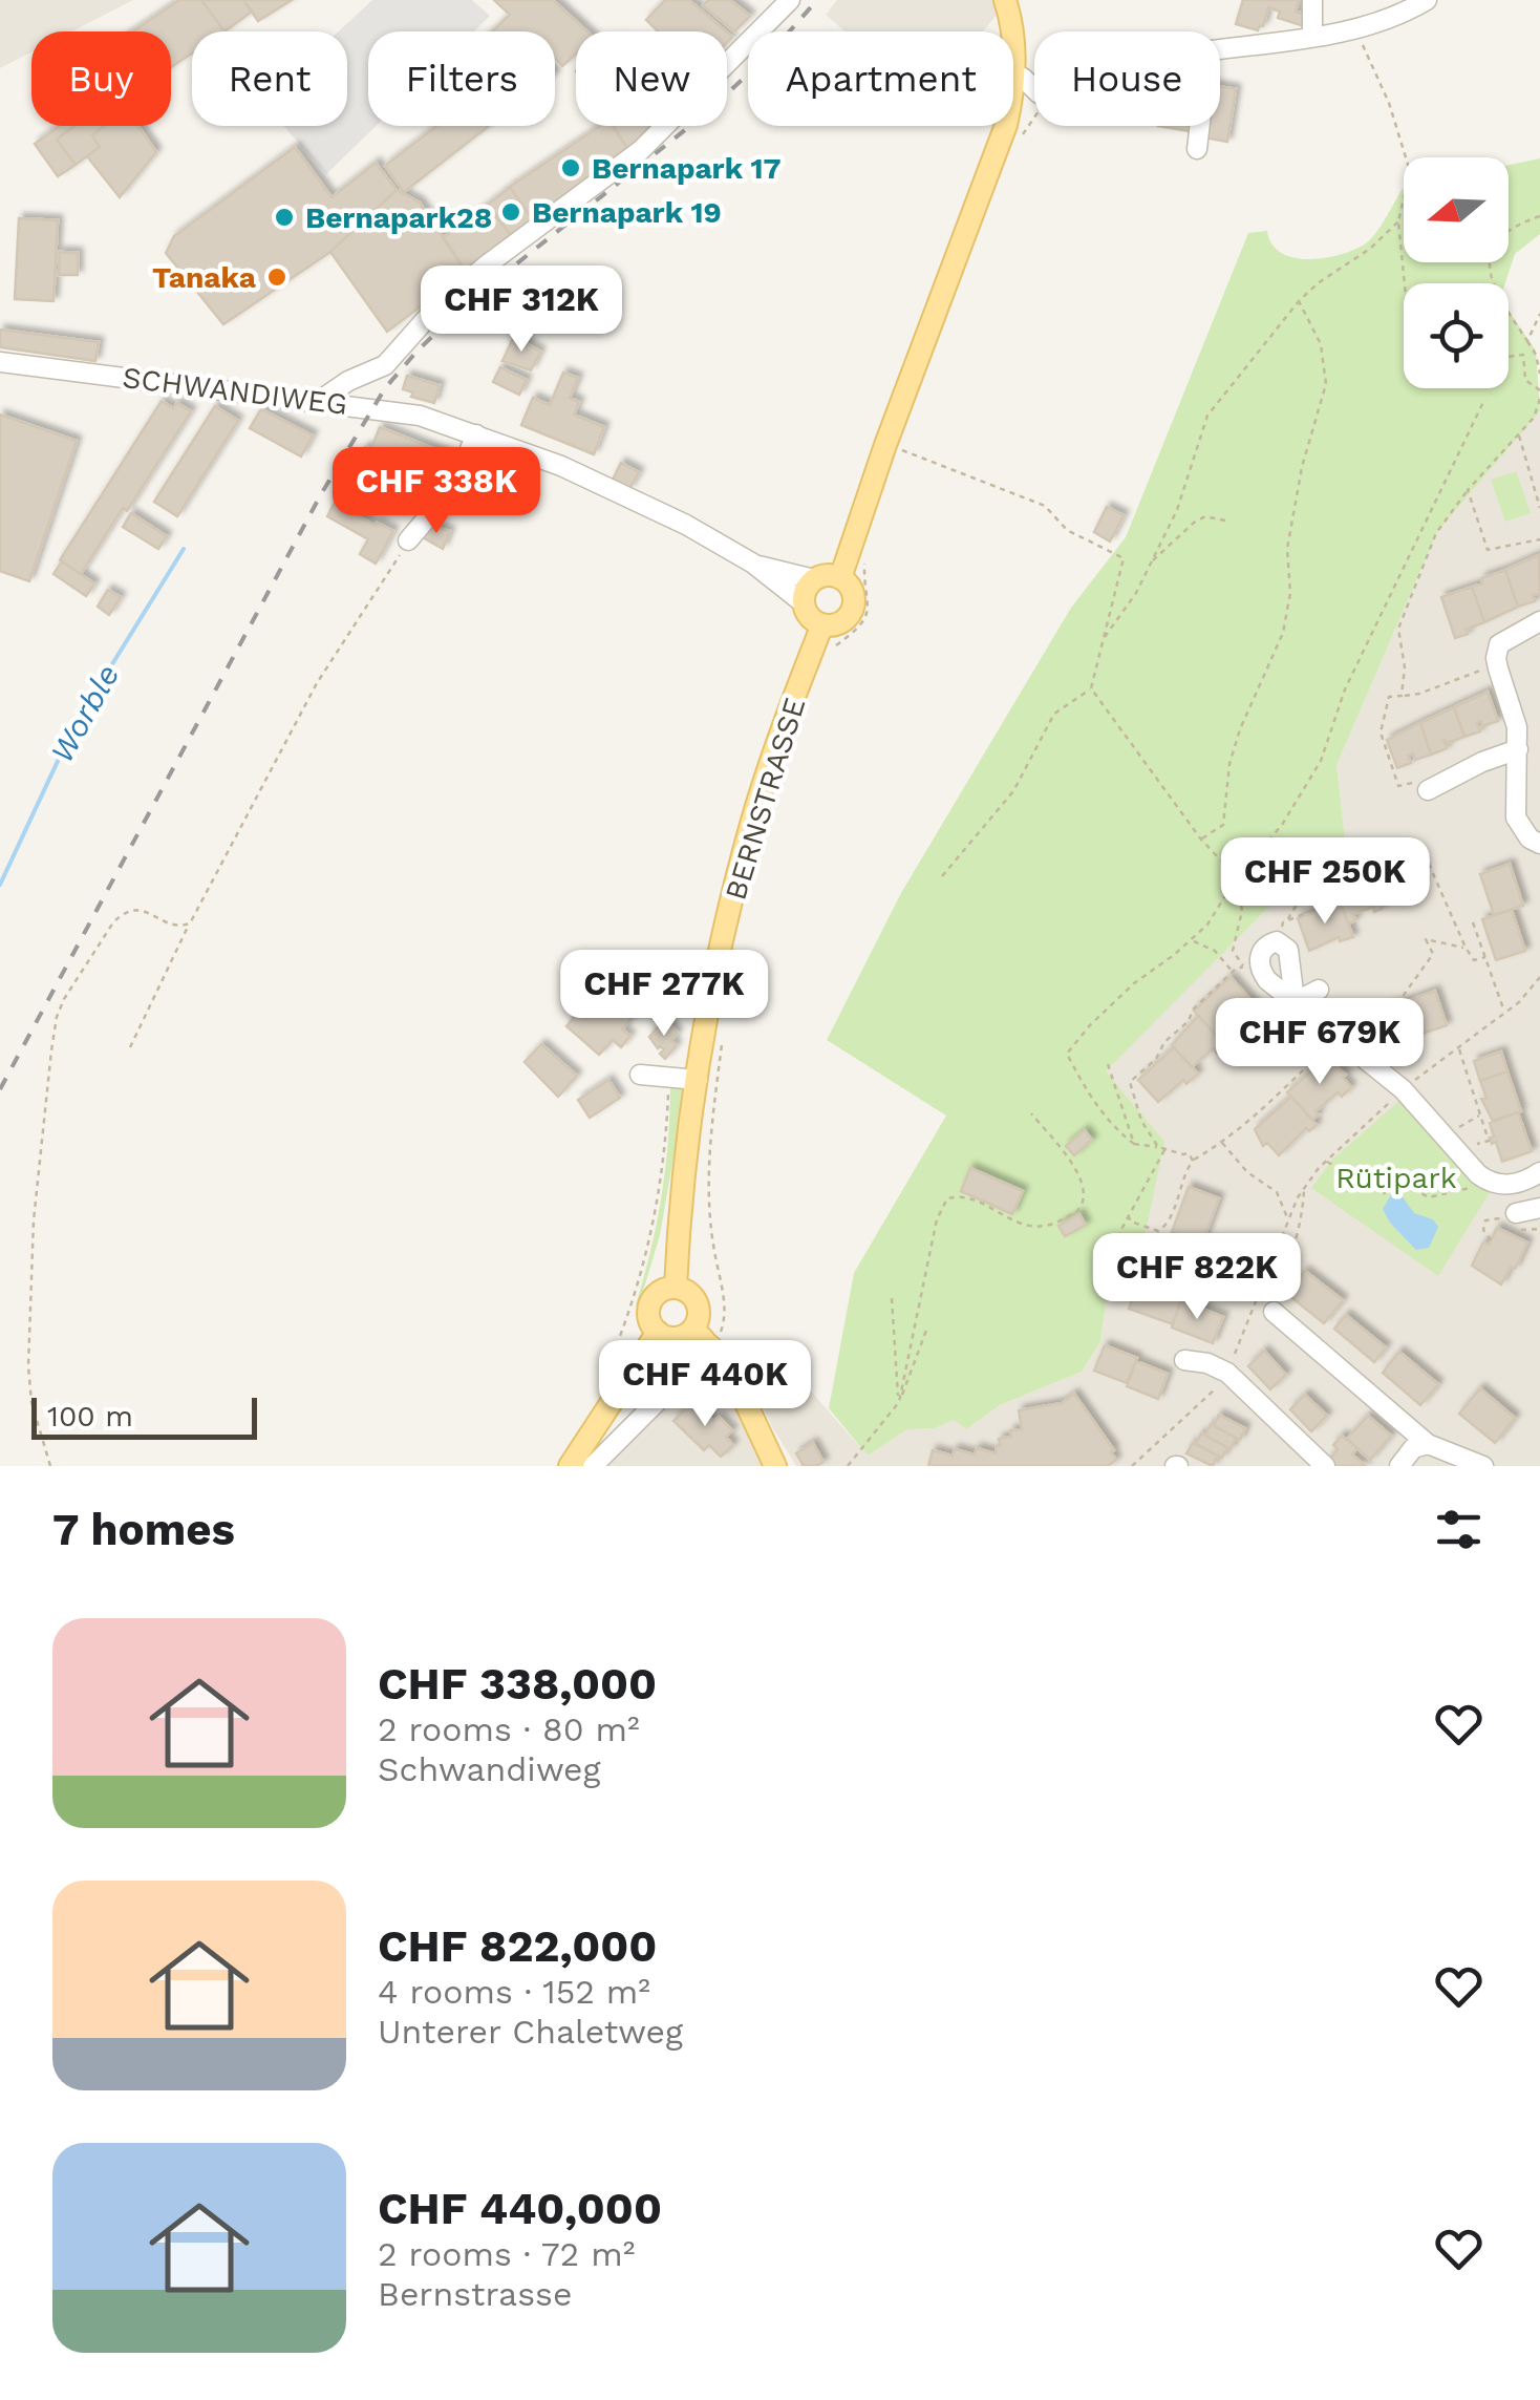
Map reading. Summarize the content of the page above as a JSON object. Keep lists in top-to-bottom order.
{
  "streets": {
    "main road": ["BERNSTRASSE"],
    "street": ["SCHWANDIWEG"]
  },
  "crossings": [
    ["SCHWANDIWEG", "BERNSTRASSE"]
  ],
  "water": ["Worble"],
  "parks": ["Rütipark"],
  "places": [
    "Bernapark 17",
    "Bernapark 19",
    "Bernapark28",
    "Tanaka"
  ],
  "scale_bar": "100 m",
  "north": "left",
  "page": {
    "chip": [
      "Buy",
      "Rent",
      "Filters",
      "New",
      "Apartment",
      "House"
    ],
    "price": [
      "CHF 312K",
      "CHF 338K",
      "CHF 250K",
      "CHF 277K",
      "CHF 679K",
      "CHF 822K",
      "CHF 440K"
    ],
    "scale": "100 m",
    "heading": "7 homes",
    "list": [
      {
        "name": "CHF 338,000",
        "note": "2 rooms · 80 m² · Schwandiweg"
      },
      {
        "name": "CHF 822,000",
        "note": "4 rooms · 152 m² · Unterer Chaletweg"
      },
      {
        "name": "CHF 440,000",
        "note": "2 rooms · 72 m² · Bernstrasse"
      }
    ]
  }
}
